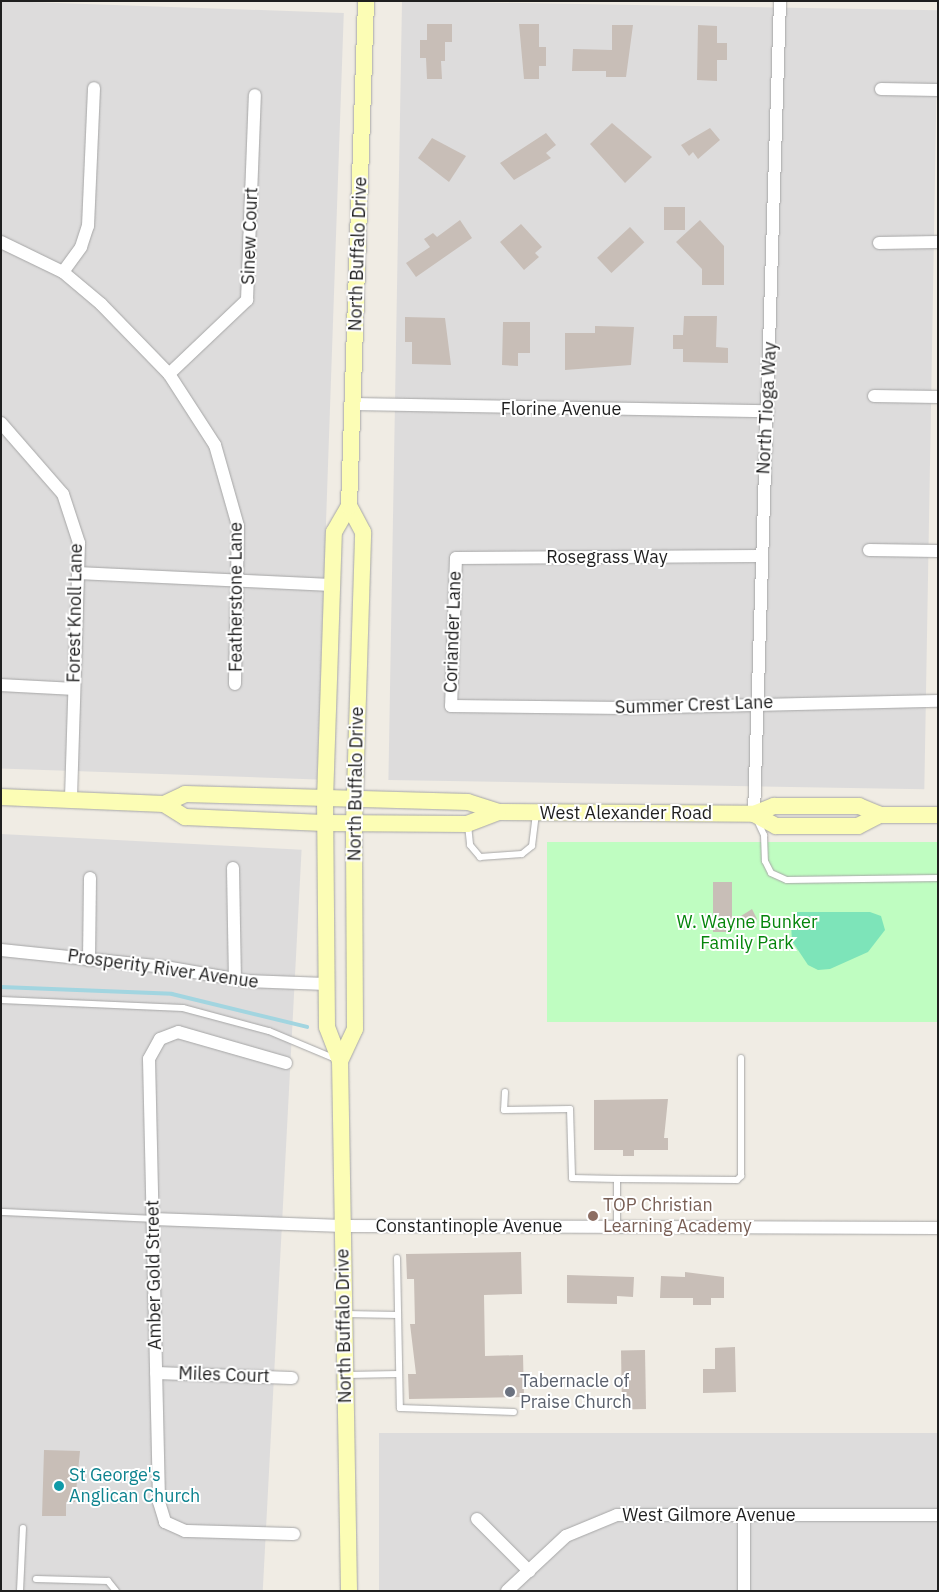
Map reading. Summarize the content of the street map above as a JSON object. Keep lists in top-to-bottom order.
{
  "streets": {
    "main road": ["North Buffalo Drive", "West Alexander Road"],
    "street": [
      "Sinew Court",
      "North Tioga Way",
      "Florine Avenue",
      "Rosegrass Way",
      "Featherstone Lane",
      "Forest Knoll Lane",
      "Coriander Lane",
      "Summer Crest Lane",
      "Prosperity River Avenue",
      "Constantinople Avenue",
      "Amber Gold Street",
      "Miles Court",
      "West Gilmore Avenue"
    ]
  },
  "crossings": [
    ["Sinew Court", "Featherstone Lane"],
    ["North Buffalo Drive", "Florine Avenue"],
    ["North Buffalo Drive", "West Alexander Road"],
    ["North Buffalo Drive", "Prosperity River Avenue"],
    ["North Buffalo Drive", "Constantinople Avenue"],
    ["North Tioga Way", "Florine Avenue"],
    ["North Tioga Way", "Rosegrass Way"],
    ["North Tioga Way", "Summer Crest Lane"],
    ["North Tioga Way", "West Alexander Road"],
    ["Rosegrass Way", "Coriander Lane"],
    ["Forest Knoll Lane", "West Alexander Road"],
    ["Coriander Lane", "Summer Crest Lane"],
    ["Constantinople Avenue", "Amber Gold Street"],
    ["Amber Gold Street", "Miles Court"]
  ],
  "parks": ["W. Wayne Bunker Family Park"],
  "places": ["TOP Christian Learning Academy", "Tabernacle of Praise Church", "St George's Anglican Church"]
}
